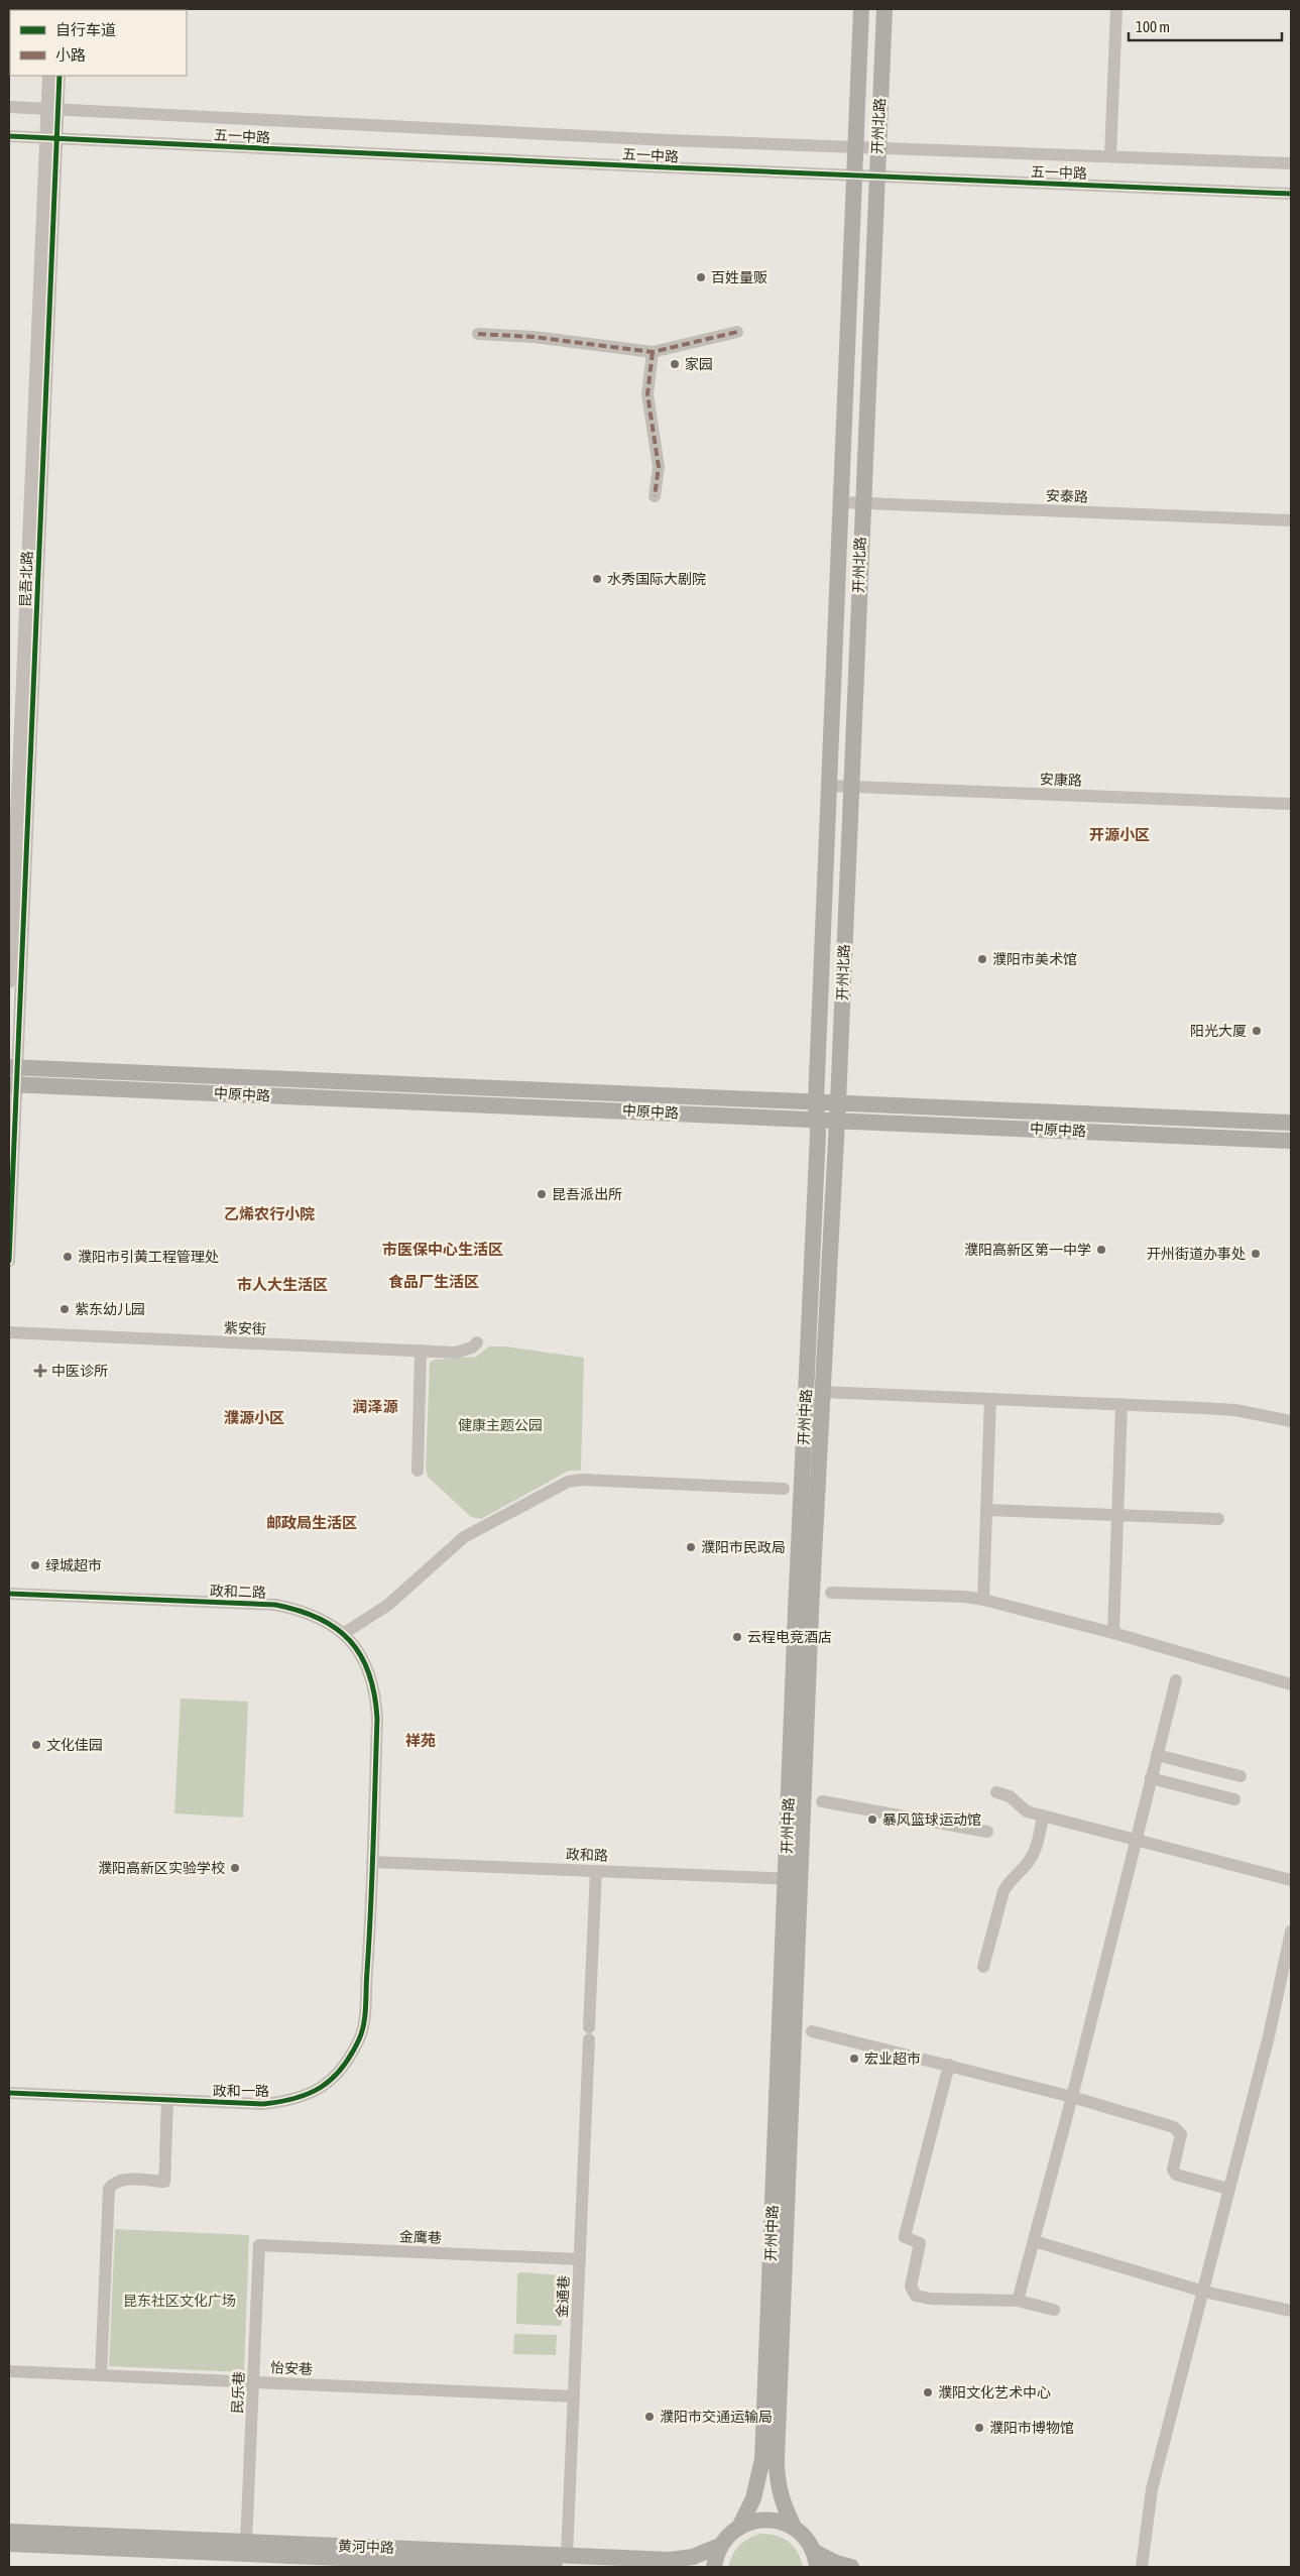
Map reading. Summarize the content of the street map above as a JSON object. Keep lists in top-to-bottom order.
{
  "streets": {
    "main road": [
      "开州北路",
      "中原中路",
      "开州中路",
      "黄河中路"
    ],
    "street": [
      "五一中路",
      "安泰路",
      "昆吾北路",
      "安康路",
      "紫安街",
      "政和二路",
      "政和路",
      "政和一路",
      "金鹰巷",
      "金通巷",
      "怡安巷",
      "民乐巷"
    ]
  },
  "crossings": [
    ["开州北路", "五一中路"],
    ["开州北路", "安泰路"],
    ["开州北路", "安康路"],
    ["开州北路", "中原中路"],
    ["开州北路", "开州中路"],
    ["五一中路", "昆吾北路"],
    ["昆吾北路", "中原中路"],
    ["中原中路", "开州中路"],
    ["开州中路", "政和路"],
    ["政和二路", "政和路"],
    ["政和二路", "政和一路"],
    ["政和路", "政和一路"],
    ["政和路", "金通巷"],
    ["金鹰巷", "金通巷"],
    ["金鹰巷", "民乐巷"],
    ["金通巷", "怡安巷"],
    ["金通巷", "黄河中路"],
    ["怡安巷", "民乐巷"],
    ["民乐巷", "黄河中路"]
  ],
  "districts": [
    "开源小区",
    "乙烯农行小院",
    "市医保中心生活区",
    "食品厂生活区",
    "市人大生活区",
    "润泽源",
    "濮源小区",
    "邮政局生活区",
    "祥苑"
  ],
  "parks": ["健康主题公园", "昆东社区文化广场"],
  "places": {
    "other": [
      "百姓量贩",
      "家园",
      "水秀国际大剧院",
      "濮阳市美术馆",
      "阳光大厦",
      "昆吾派出所",
      "濮阳高新区第一中学",
      "开州街道办事处",
      "濮阳市引黄工程管理处",
      "紫东幼儿园",
      "濮阳市民政局",
      "绿城超市",
      "云程电竞酒店",
      "文化佳园",
      "暴风篮球运动馆",
      "濮阳高新区实验学校",
      "宏业超市",
      "濮阳文化艺术中心",
      "濮阳市交通运输局",
      "濮阳市博物馆"
    ],
    "health": ["中医诊所"]
  },
  "legend": ["自行车道", "小路"],
  "scale_bar": "100 m"
}
